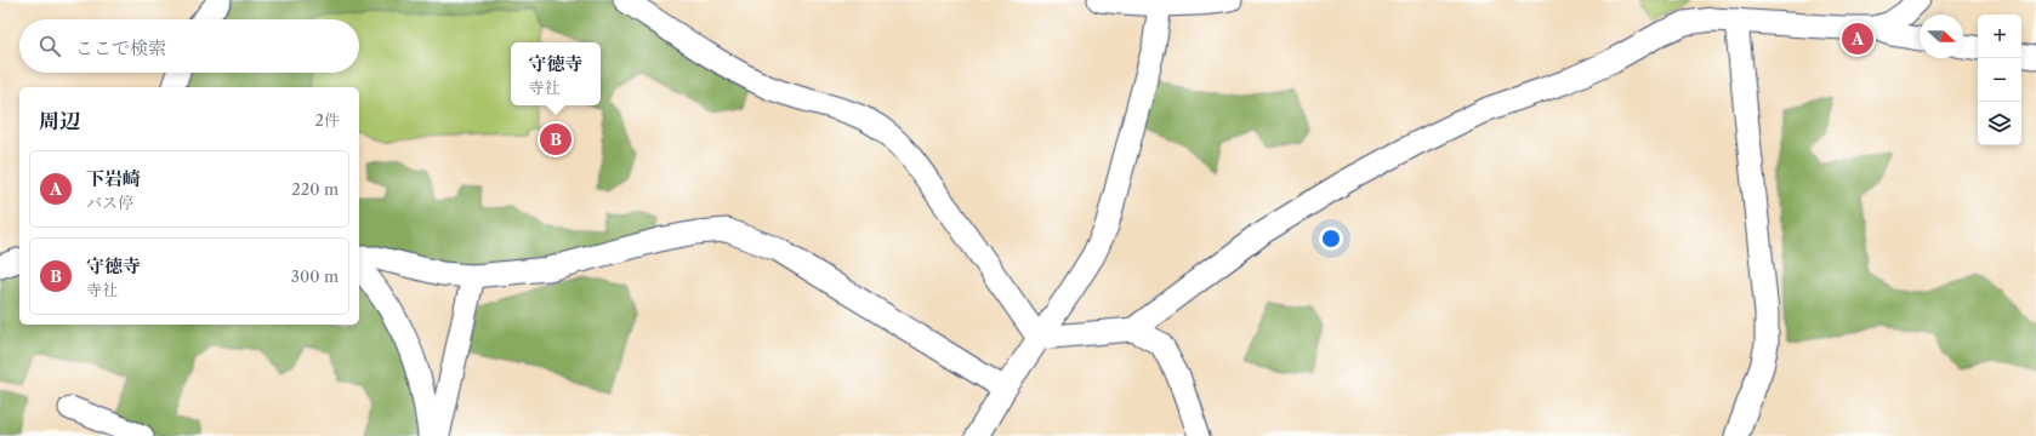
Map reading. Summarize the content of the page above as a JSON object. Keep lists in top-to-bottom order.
{
  "north": "right",
  "page": {
    "map_buttons": ["+", "−"],
    "search": "ここで検索",
    "pins": ["A", "B"],
    "popup": ["守徳寺", "寺社"],
    "heading": ["周辺", "2件"],
    "list": [
      {
        "mark": "A",
        "name": "下岩崎",
        "note": "バス停",
        "value": "220 m"
      },
      {
        "mark": "B",
        "name": "守徳寺",
        "note": "寺社",
        "value": "300 m"
      }
    ]
  }
}
